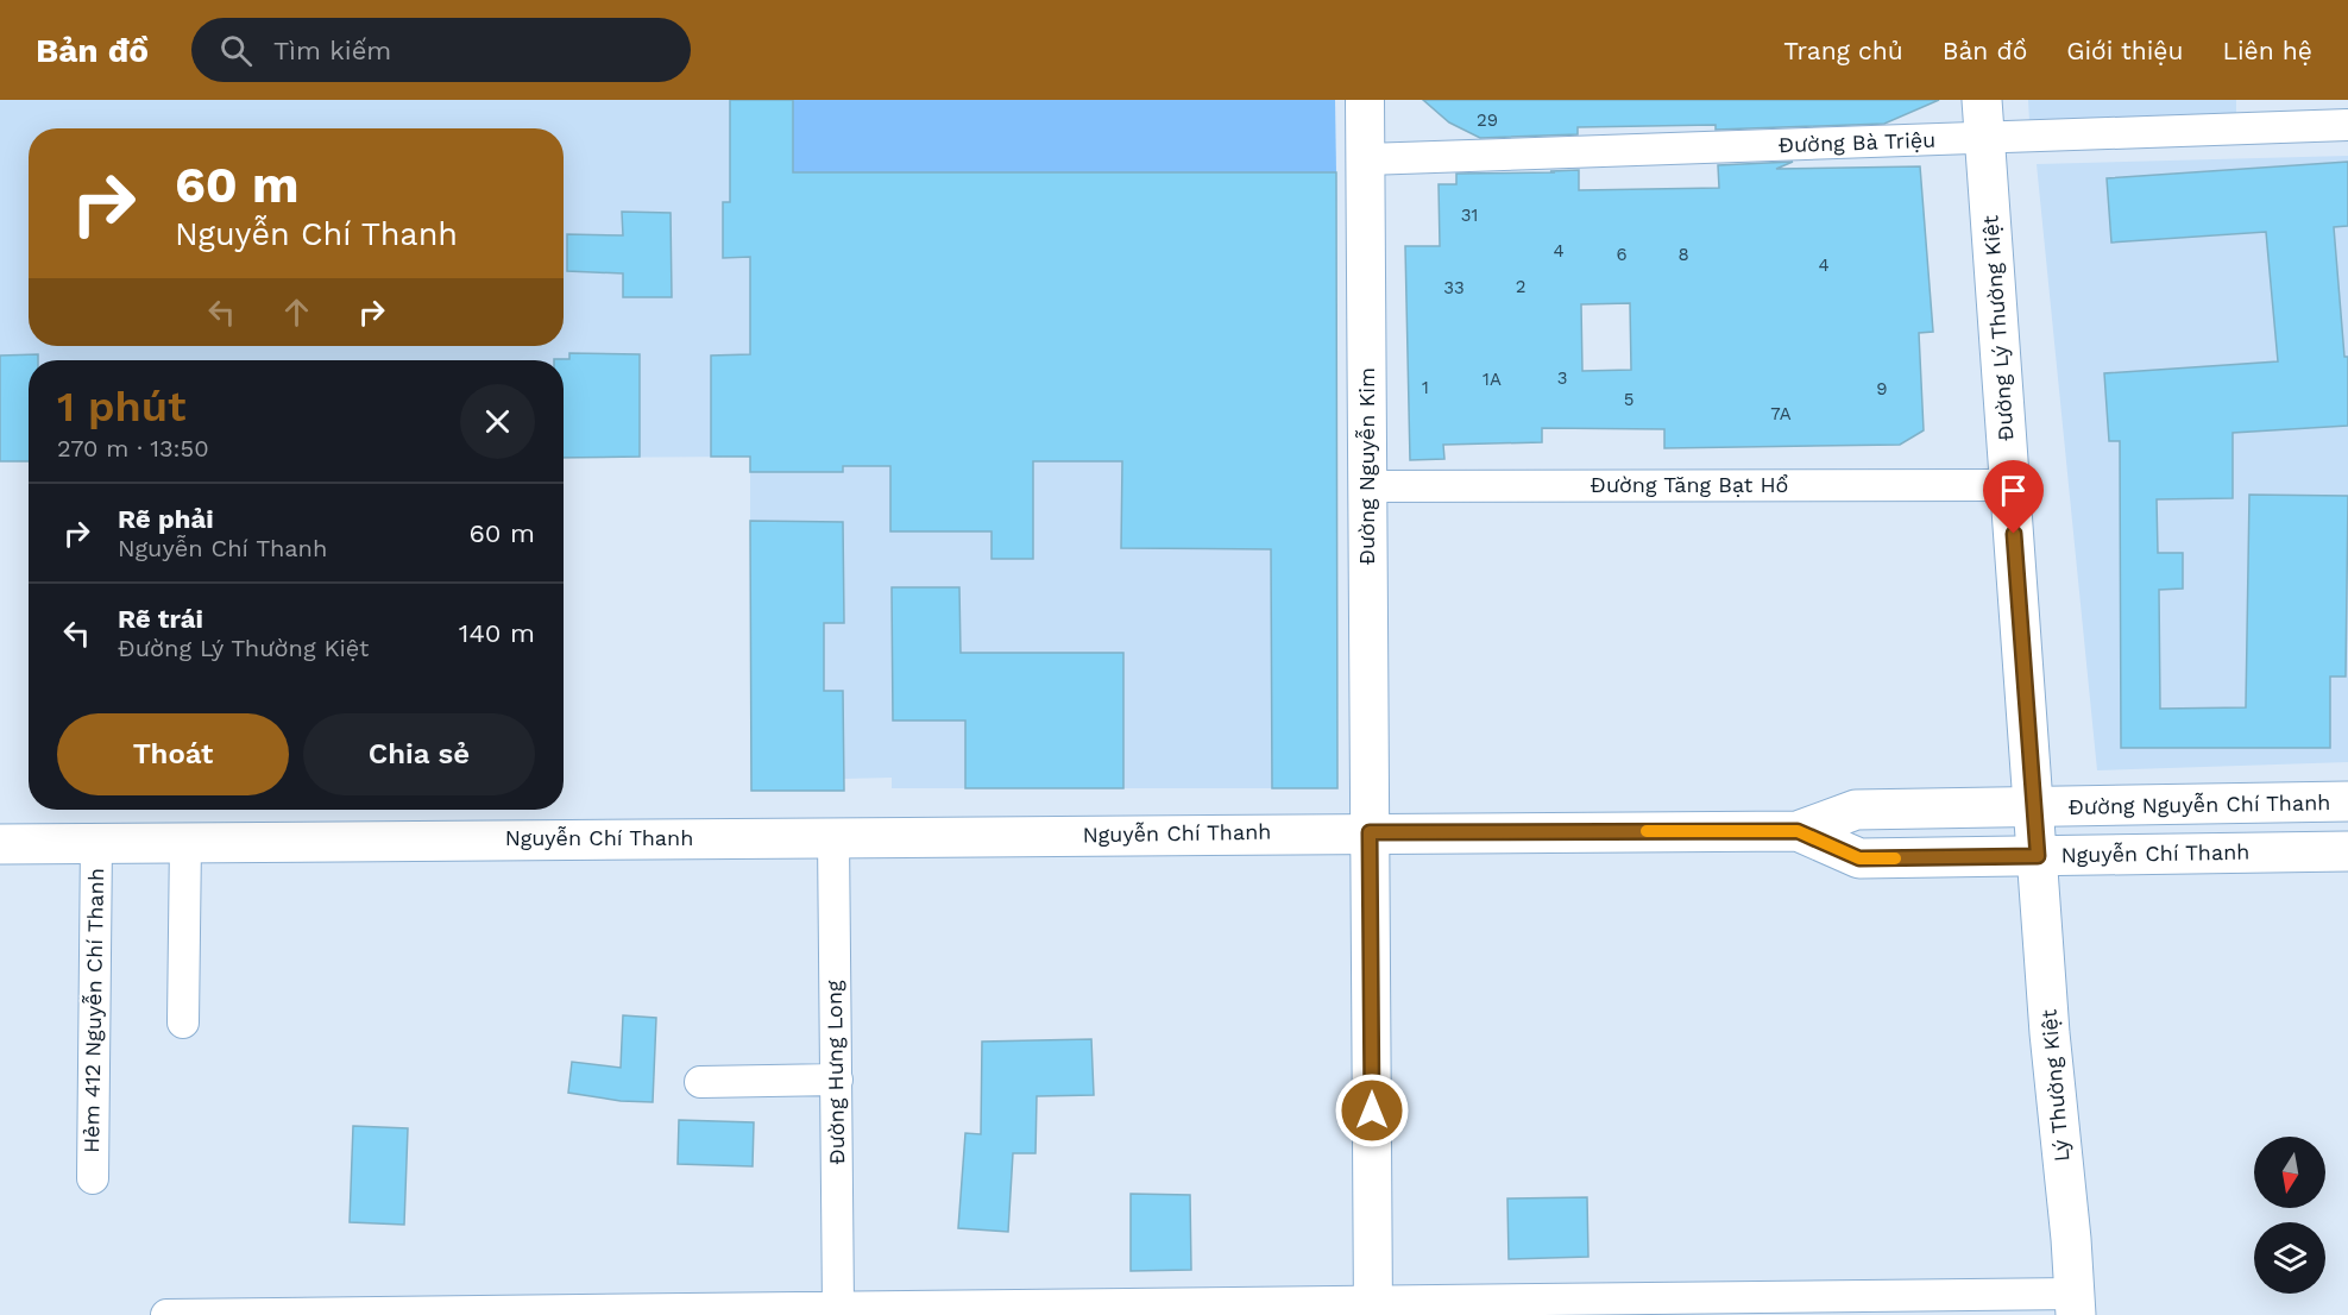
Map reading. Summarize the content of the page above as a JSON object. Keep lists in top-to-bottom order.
{
  "streets": {
    "main road": [
      "Đường Lý Thường Kiệt",
      "Đường Nguyễn Chí Thanh",
      "Nguyễn Chí Thanh",
      "Lý Thường Kiệt"
    ],
    "street": [
      "Đường Bà Triệu",
      "Đường Nguyễn Kim",
      "Đường Tăng Bạt Hổ",
      "Hẻm 412 Nguyễn Chí Thanh",
      "Đường Hưng Long"
    ]
  },
  "crossings": [
    ["Đường Bà Triệu", "Đường Lý Thường Kiệt"],
    ["Đường Bà Triệu", "Đường Nguyễn Kim"],
    ["Đường Lý Thường Kiệt", "Đường Tăng Bạt Hổ"],
    ["Đường Lý Thường Kiệt", "Đường Nguyễn Chí Thanh"],
    ["Đường Lý Thường Kiệt", "Nguyễn Chí Thanh"],
    ["Đường Lý Thường Kiệt", "Lý Thường Kiệt"],
    ["Đường Nguyễn Kim", "Đường Tăng Bạt Hổ"],
    ["Đường Nguyễn Kim", "Nguyễn Chí Thanh"],
    ["Đường Nguyễn Chí Thanh", "Nguyễn Chí Thanh"],
    ["Nguyễn Chí Thanh", "Hẻm 412 Nguyễn Chí Thanh"],
    ["Nguyễn Chí Thanh", "Đường Hưng Long"],
    ["Nguyễn Chí Thanh", "Lý Thường Kiệt"]
  ],
  "house_numbers": [
    "29",
    "31",
    "4",
    "6",
    "8",
    "4",
    "2",
    "33",
    "3",
    "1A",
    "1",
    "9",
    "5",
    "7A"
  ],
  "north": "bottom",
  "page": {
    "header": "Bản đồ",
    "search": "Tìm kiếm",
    "nav": [
      "Trang chủ",
      "Bản đồ",
      "Giới thiệu",
      "Liên hệ"
    ],
    "turn": ["60 m", "Nguyễn Chí Thanh"],
    "heading": ["1 phút", "270 m · 13:50"],
    "list": [
      {
        "name": "Rẽ phải",
        "note": "Nguyễn Chí Thanh",
        "value": "60 m"
      },
      {
        "name": "Rẽ trái",
        "note": "Đường Lý Thường Kiệt",
        "value": "140 m"
      }
    ],
    "buttons": ["Thoát", "Chia sẻ"]
  }
}
